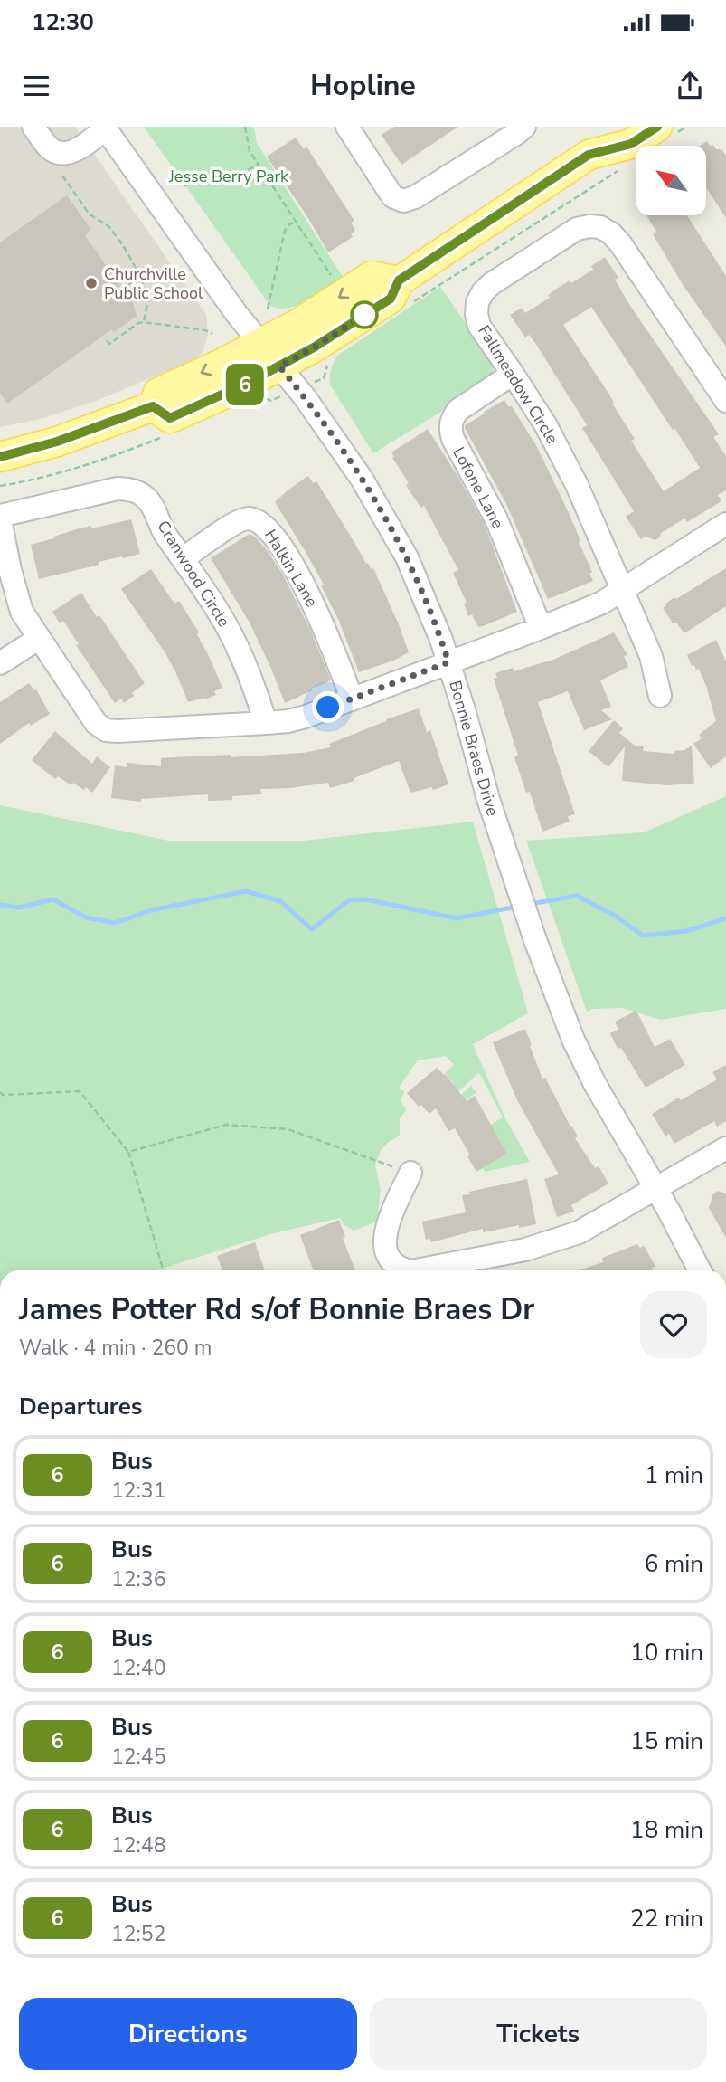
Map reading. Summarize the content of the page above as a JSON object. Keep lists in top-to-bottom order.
{
  "streets": {
    "street": [
      "Fallmeadow Circle",
      "Lofone Lane",
      "Halkin Lane",
      "Cranwood Circle",
      "Bonnie Braes Drive"
    ]
  },
  "crossings": [
    ["Fallmeadow Circle", "Lofone Lane"],
    ["Halkin Lane", "Cranwood Circle"],
    ["Cranwood Circle", "Bonnie Braes Drive"]
  ],
  "parks": ["Jesse Berry Park"],
  "places": ["Churchville Public School"],
  "lines": ["bus line 6"],
  "north": "top left",
  "page": {
    "status": "12:30",
    "header": "Hopline",
    "on_map": "6",
    "heading": [
      ["James Potter Rd s/of Bonnie Braes Dr", "Walk · 4 min · 260 m"],
      "Departures"
    ],
    "list": [
      {
        "mark": "6",
        "name": "Bus",
        "note": "12:31",
        "value": "1 min"
      },
      {
        "mark": "6",
        "name": "Bus",
        "note": "12:36",
        "value": "6 min"
      },
      {
        "mark": "6",
        "name": "Bus",
        "note": "12:40",
        "value": "10 min"
      },
      {
        "mark": "6",
        "name": "Bus",
        "note": "12:45",
        "value": "15 min"
      },
      {
        "mark": "6",
        "name": "Bus",
        "note": "12:48",
        "value": "18 min"
      },
      {
        "mark": "6",
        "name": "Bus",
        "note": "12:52",
        "value": "22 min"
      }
    ],
    "buttons": ["Directions", "Tickets"]
  }
}
